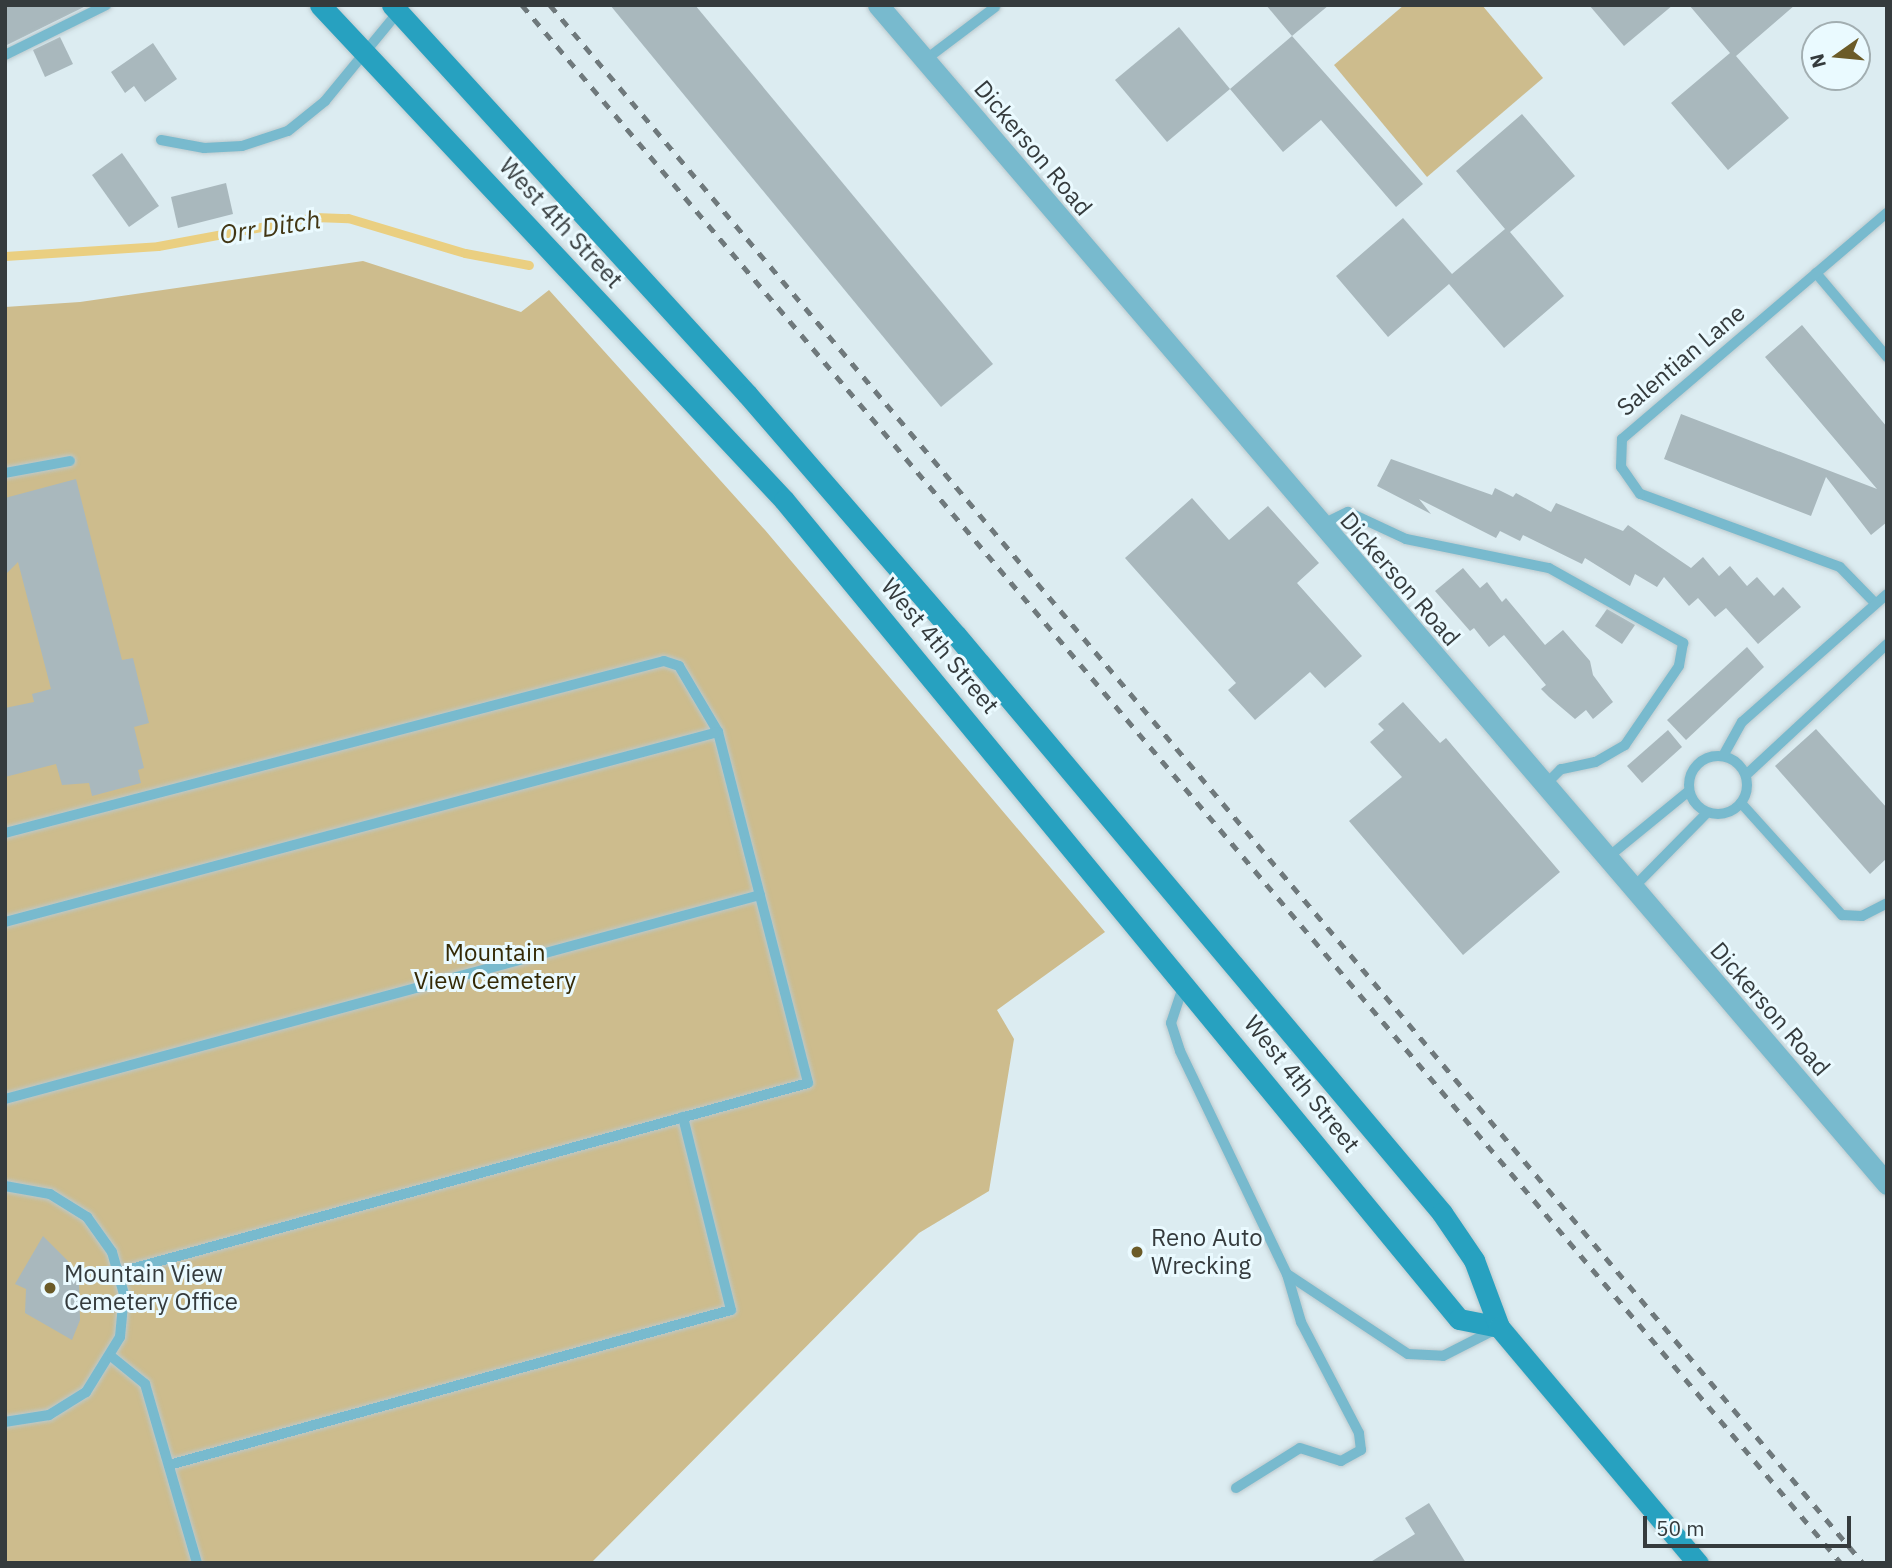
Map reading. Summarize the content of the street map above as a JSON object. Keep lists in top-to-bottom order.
{
  "streets": {
    "main road": ["West 4th Street"],
    "street": ["Dickerson Road"],
    "lane": ["Salentian Lane"]
  },
  "water": ["Orr Ditch"],
  "parks": ["Mountain View Cemetery"],
  "places": ["Reno Auto Wrecking", "Mountain View Cemetery Office"],
  "scale_bar": "50 m",
  "north": "left"
}
